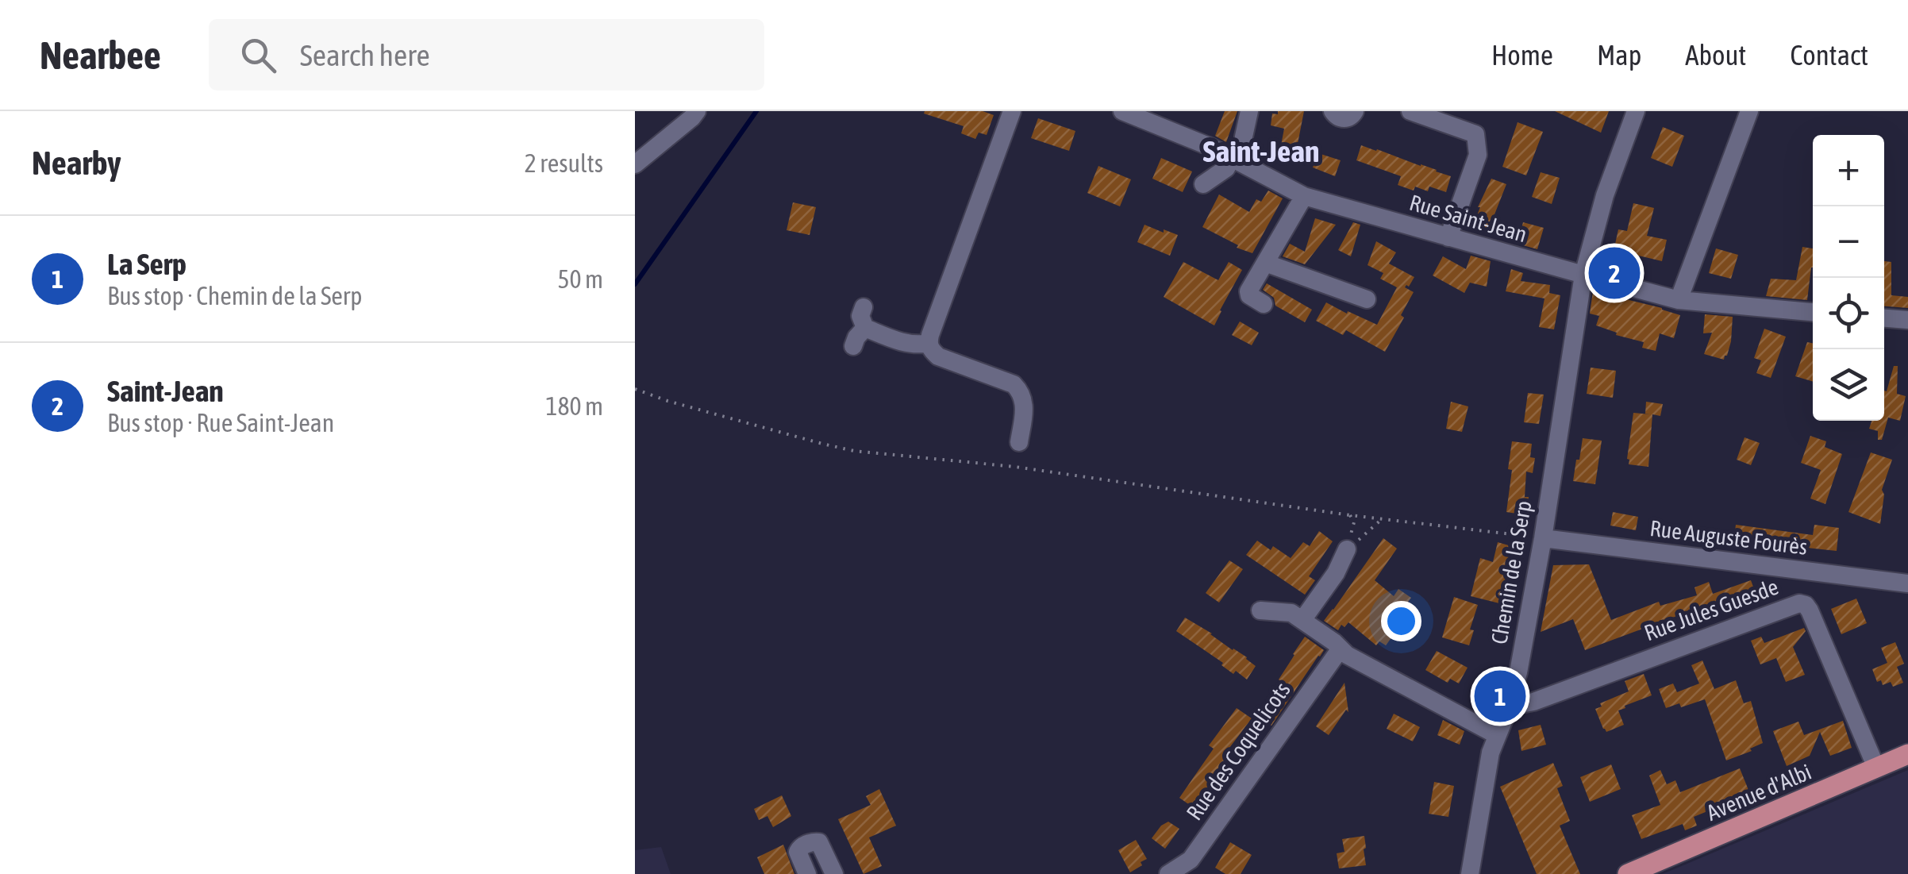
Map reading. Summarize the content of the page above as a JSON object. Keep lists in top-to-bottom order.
{
  "streets": {
    "main road": ["Avenue d'Albi"],
    "street": [
      "Rue Saint-Jean",
      "Rue Auguste Fourès",
      "Chemin de la Serp",
      "Rue Jules Guesde",
      "Rue des Coquelicots"
    ]
  },
  "crossings": [
    ["Rue Saint-Jean", "Chemin de la Serp"],
    ["Rue Auguste Fourès", "Chemin de la Serp"],
    ["Chemin de la Serp", "Rue Jules Guesde"],
    ["Rue Jules Guesde", "Avenue d'Albi"]
  ],
  "districts": ["Saint-Jean"],
  "page": {
    "header": "Nearbee",
    "search": "Search here",
    "nav": [
      "Home",
      "Map",
      "About",
      "Contact"
    ],
    "heading": ["Nearby", "2 results"],
    "map_buttons": ["+", "−"],
    "list": [
      {
        "mark": "1",
        "name": "La Serp",
        "note": "Bus stop · Chemin de la Serp",
        "value": "50 m"
      },
      {
        "mark": "2",
        "name": "Saint-Jean",
        "note": "Bus stop · Rue Saint-Jean",
        "value": "180 m"
      }
    ],
    "pins": ["2", "1"]
  }
}
